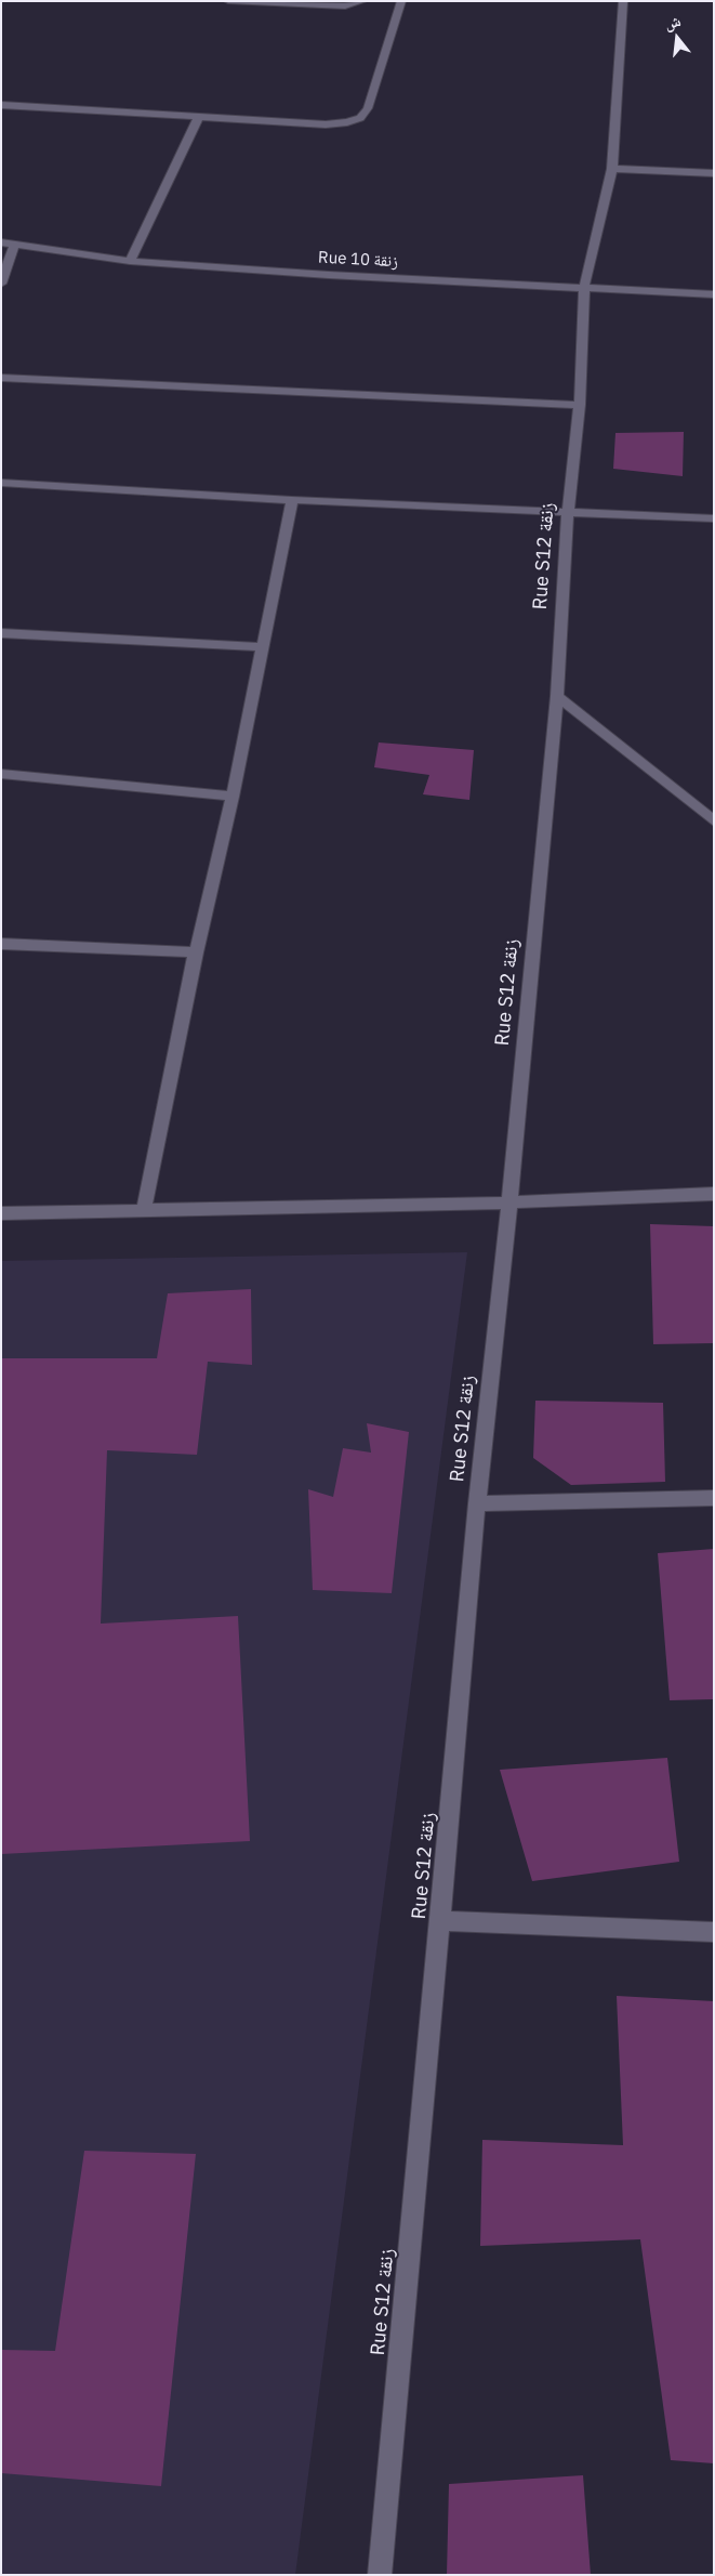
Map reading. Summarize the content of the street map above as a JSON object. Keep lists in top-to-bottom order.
{
  "streets": {
    "street": ["Rue 10 زنقة", "Rue S12 زنقة"]
  },
  "crossings": [
    ["Rue 10 زنقة", "Rue S12 زنقة"]
  ],
  "north": "top"
}
